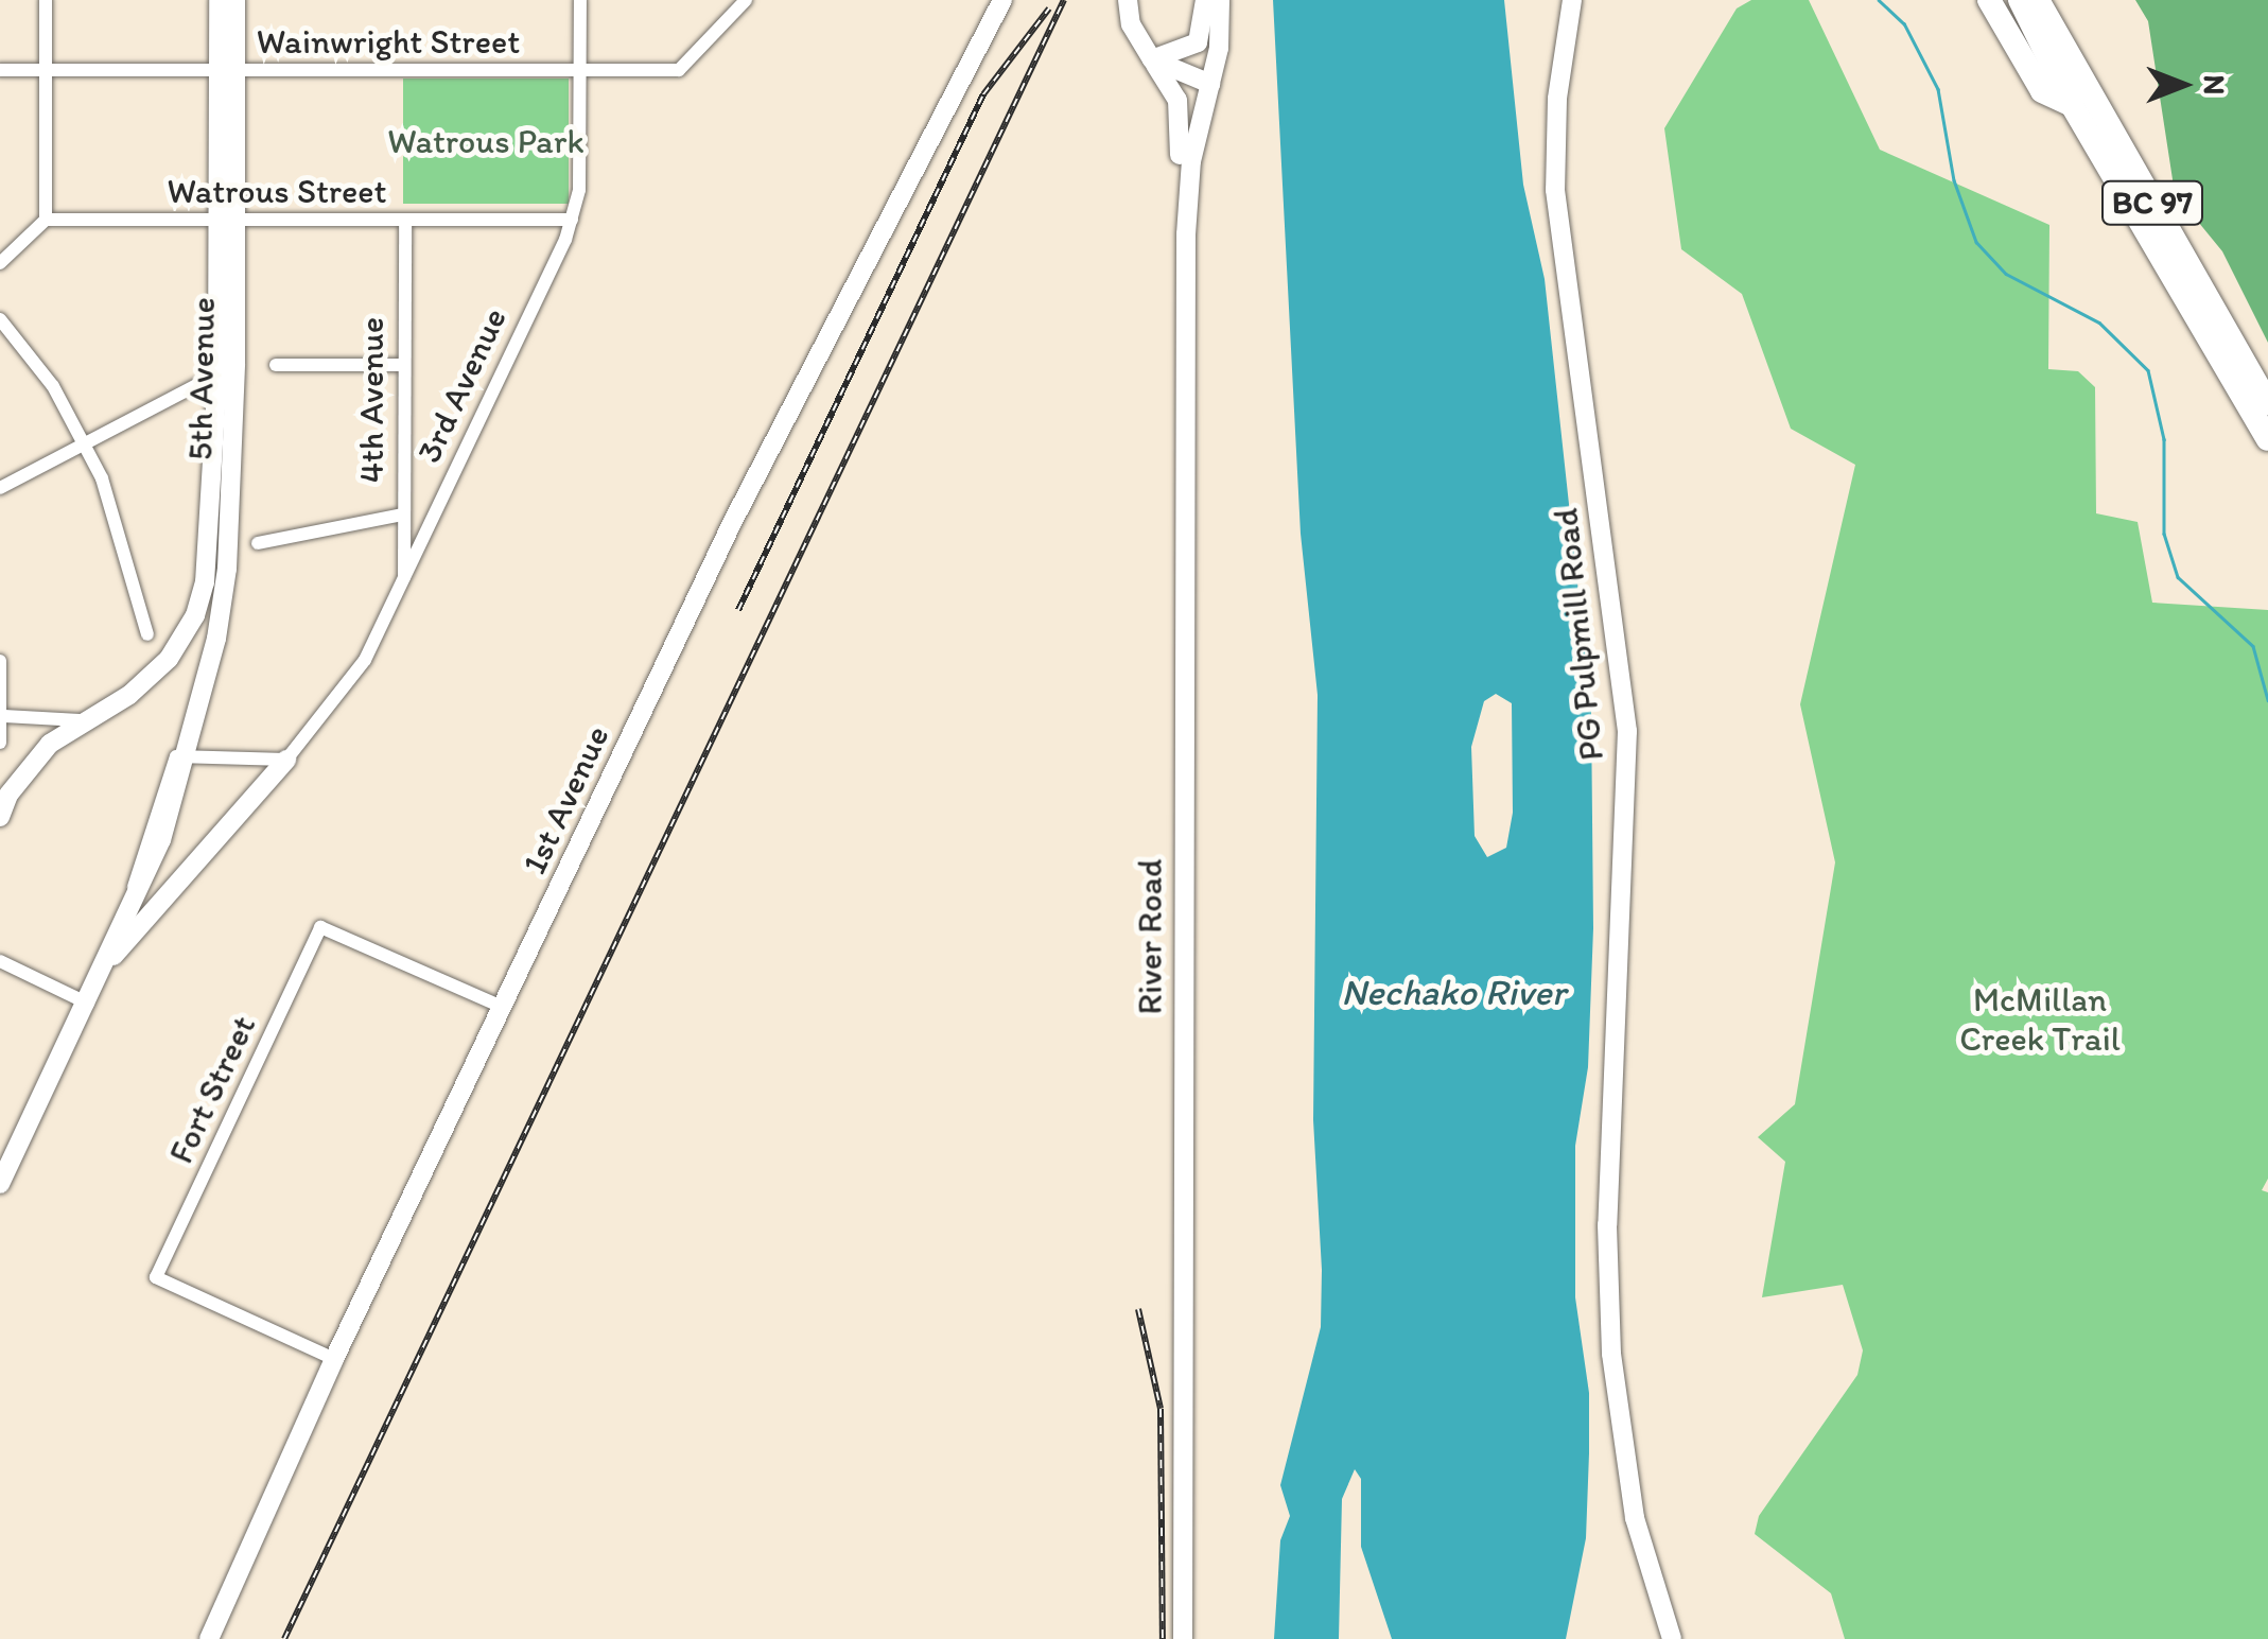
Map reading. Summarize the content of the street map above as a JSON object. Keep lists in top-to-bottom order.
{
  "streets": {
    "highway": ["BC 97"],
    "main road": [
      "5th Avenue",
      "PG Pulpmill Road",
      "1st Avenue",
      "River Road"
    ],
    "street": [
      "Wainwright Street",
      "Watrous Street",
      "3rd Avenue",
      "4th Avenue",
      "Fort Street"
    ]
  },
  "crossings": [
    ["Wainwright Street", "5th Avenue"],
    ["Wainwright Street", "3rd Avenue"],
    ["Watrous Street", "5th Avenue"],
    ["Watrous Street", "3rd Avenue"],
    ["Watrous Street", "4th Avenue"],
    ["3rd Avenue", "4th Avenue"],
    ["1st Avenue", "Fort Street"]
  ],
  "water": ["Nechako River"],
  "parks": ["Watrous Park", "McMillan Creek Trail"],
  "north": "right"
}
